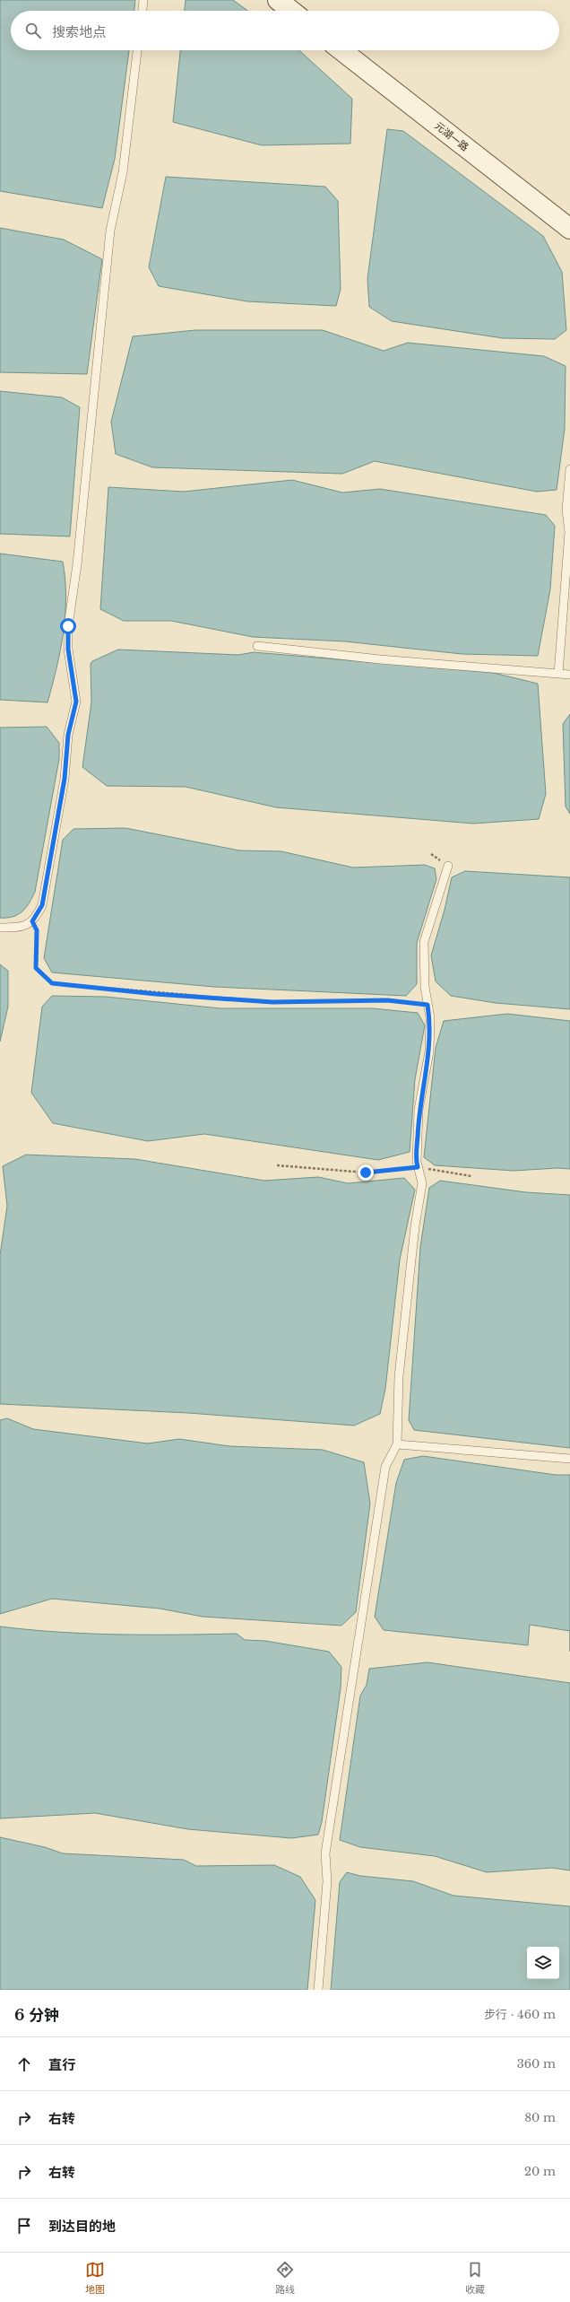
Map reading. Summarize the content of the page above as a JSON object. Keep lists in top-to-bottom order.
{
  "streets": {
    "main road": ["元湖一路"]
  },
  "page": {
    "search": "搜索地点",
    "heading": ["6 分钟", "步行 · 460 m"],
    "list": [
      ["直行", "360 m"],
      ["右转", "80 m"],
      ["右转", "20 m"],
      "到达目的地"
    ],
    "nav": ["地图", "路线", "收藏"]
  }
}
